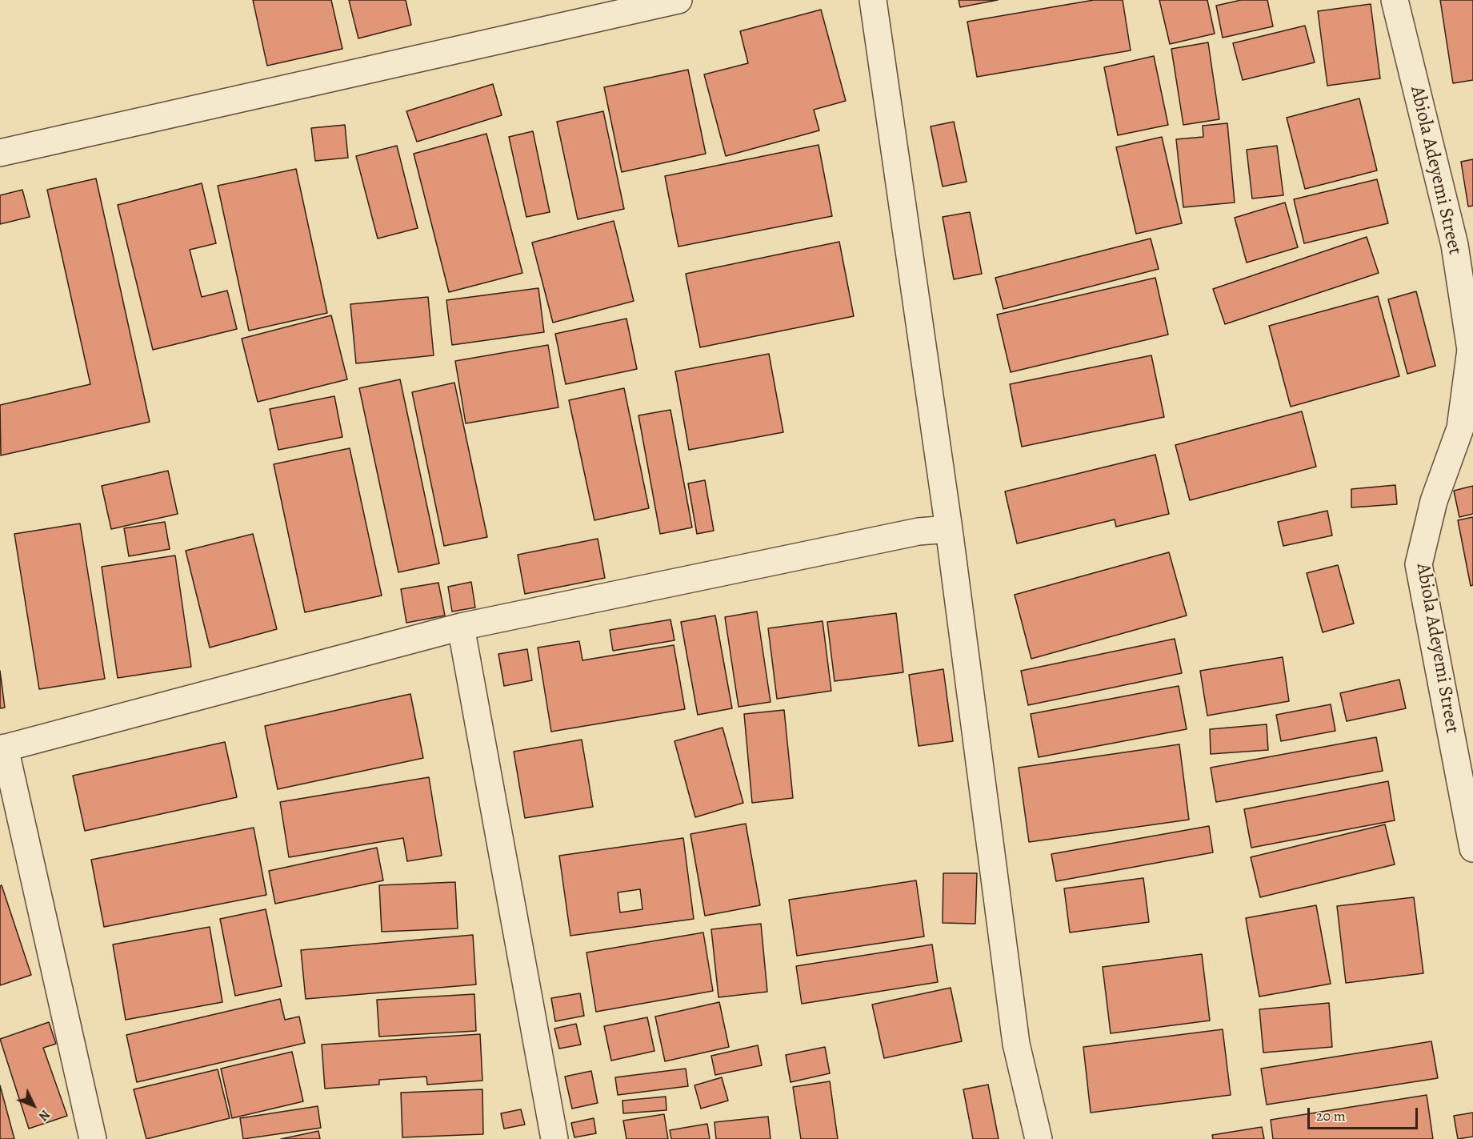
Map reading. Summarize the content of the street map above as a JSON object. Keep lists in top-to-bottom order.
{
  "streets": {
    "street": ["Abiola Adeyemi Street"]
  },
  "scale_bar": "20 m",
  "north": "bottom right"
}
